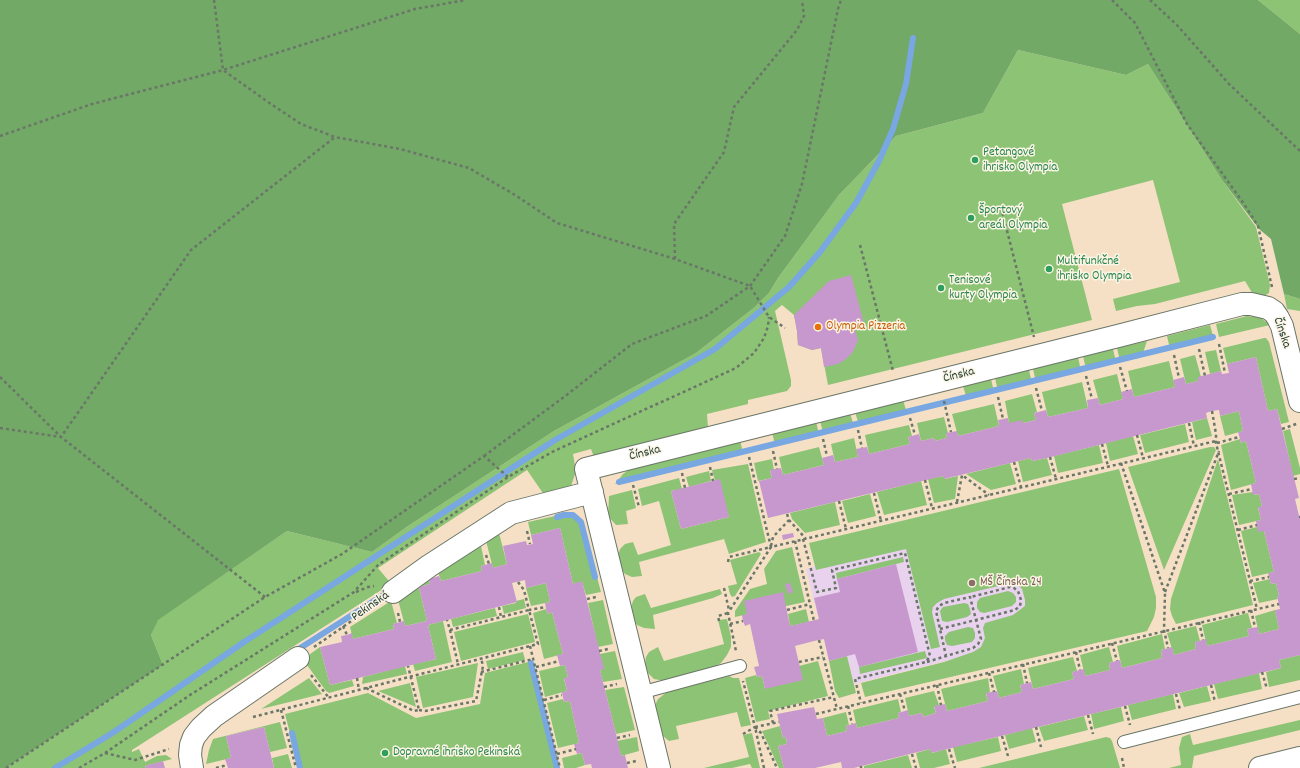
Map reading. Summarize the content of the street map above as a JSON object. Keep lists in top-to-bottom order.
{
  "streets": {
    "street": ["Čínska", "Pekinská"]
  },
  "crossings": [
    ["Čínska", "Pekinská"]
  ],
  "places": [
    "Petangové ihrisko Olympia",
    "Športový areál Olympia",
    "Multifunkčné ihrisko Olympia",
    "Tenisové kurty Olympia",
    "Olympia Pizzeria",
    "MŠ Čínska 24",
    "Dopravné ihrisko Pekinská"
  ]
}
